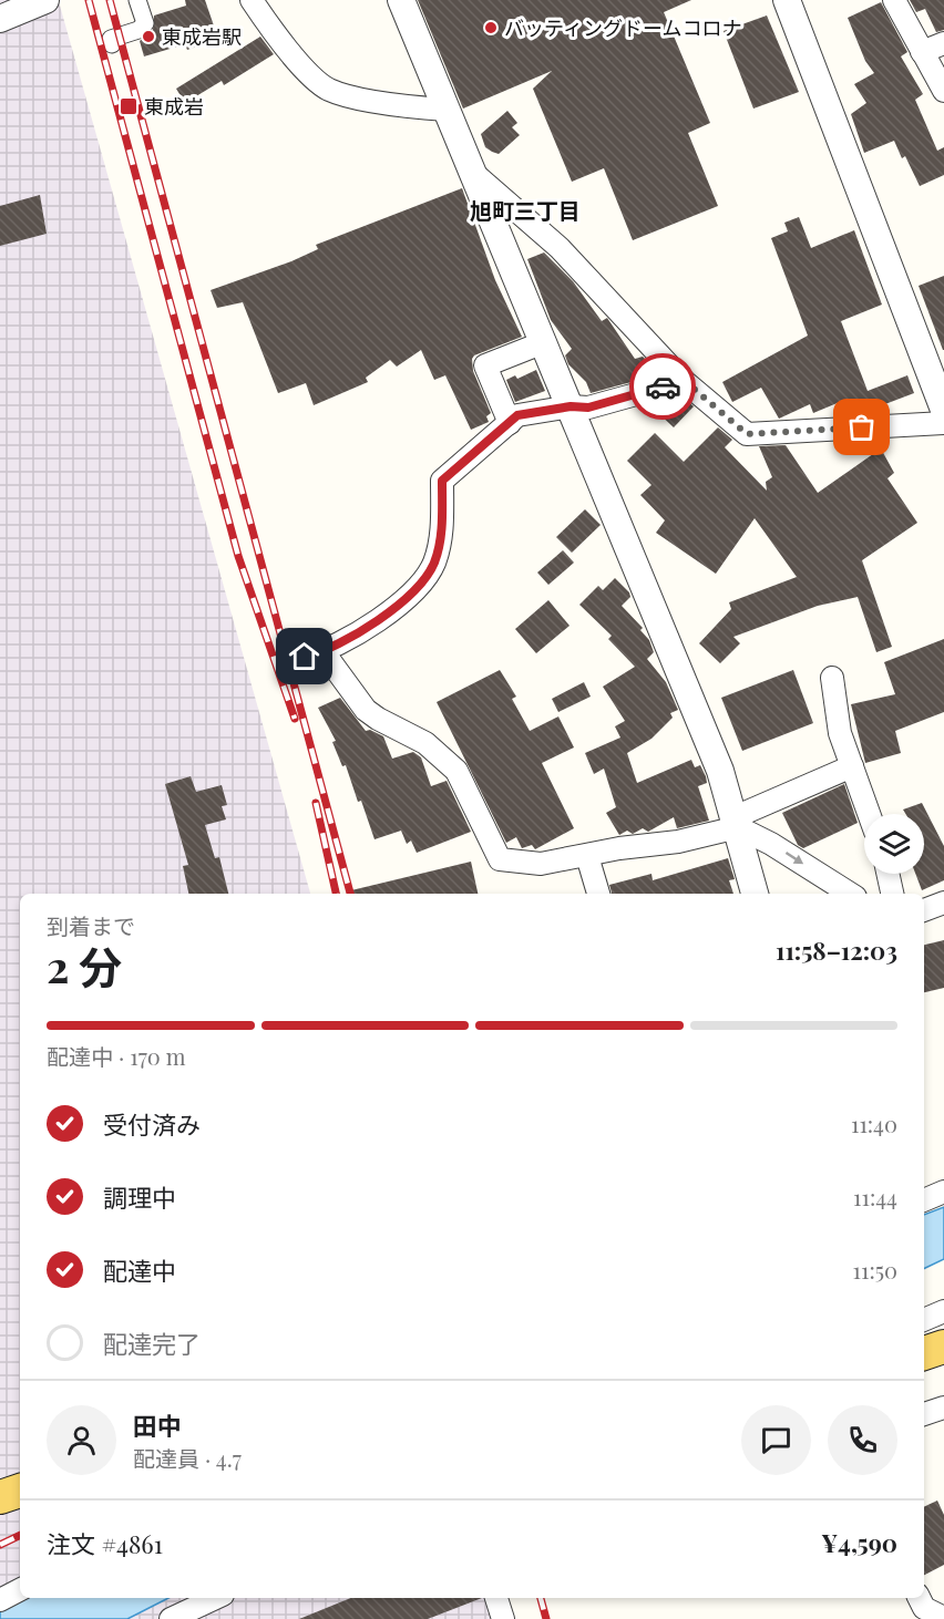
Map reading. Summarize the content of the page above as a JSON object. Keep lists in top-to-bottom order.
{
  "districts": ["旭町三丁目"],
  "places": {
    "other": ["バッティングドームコロナ", "東成岩駅"],
    "transit": ["東成岩"]
  },
  "page": {
    "heading": ["2 分", "到着まで", "11:58–12:03"],
    "panel": [
      "田中",
      "配達員 · 4.7",
      "注文 #4861",
      "¥4,590"
    ],
    "bar": "配達中 · 170 m",
    "list": [
      ["受付済み", "11:40"],
      ["調理中", "11:44"],
      ["配達中", "11:50"],
      "配達完了"
    ]
  }
}
